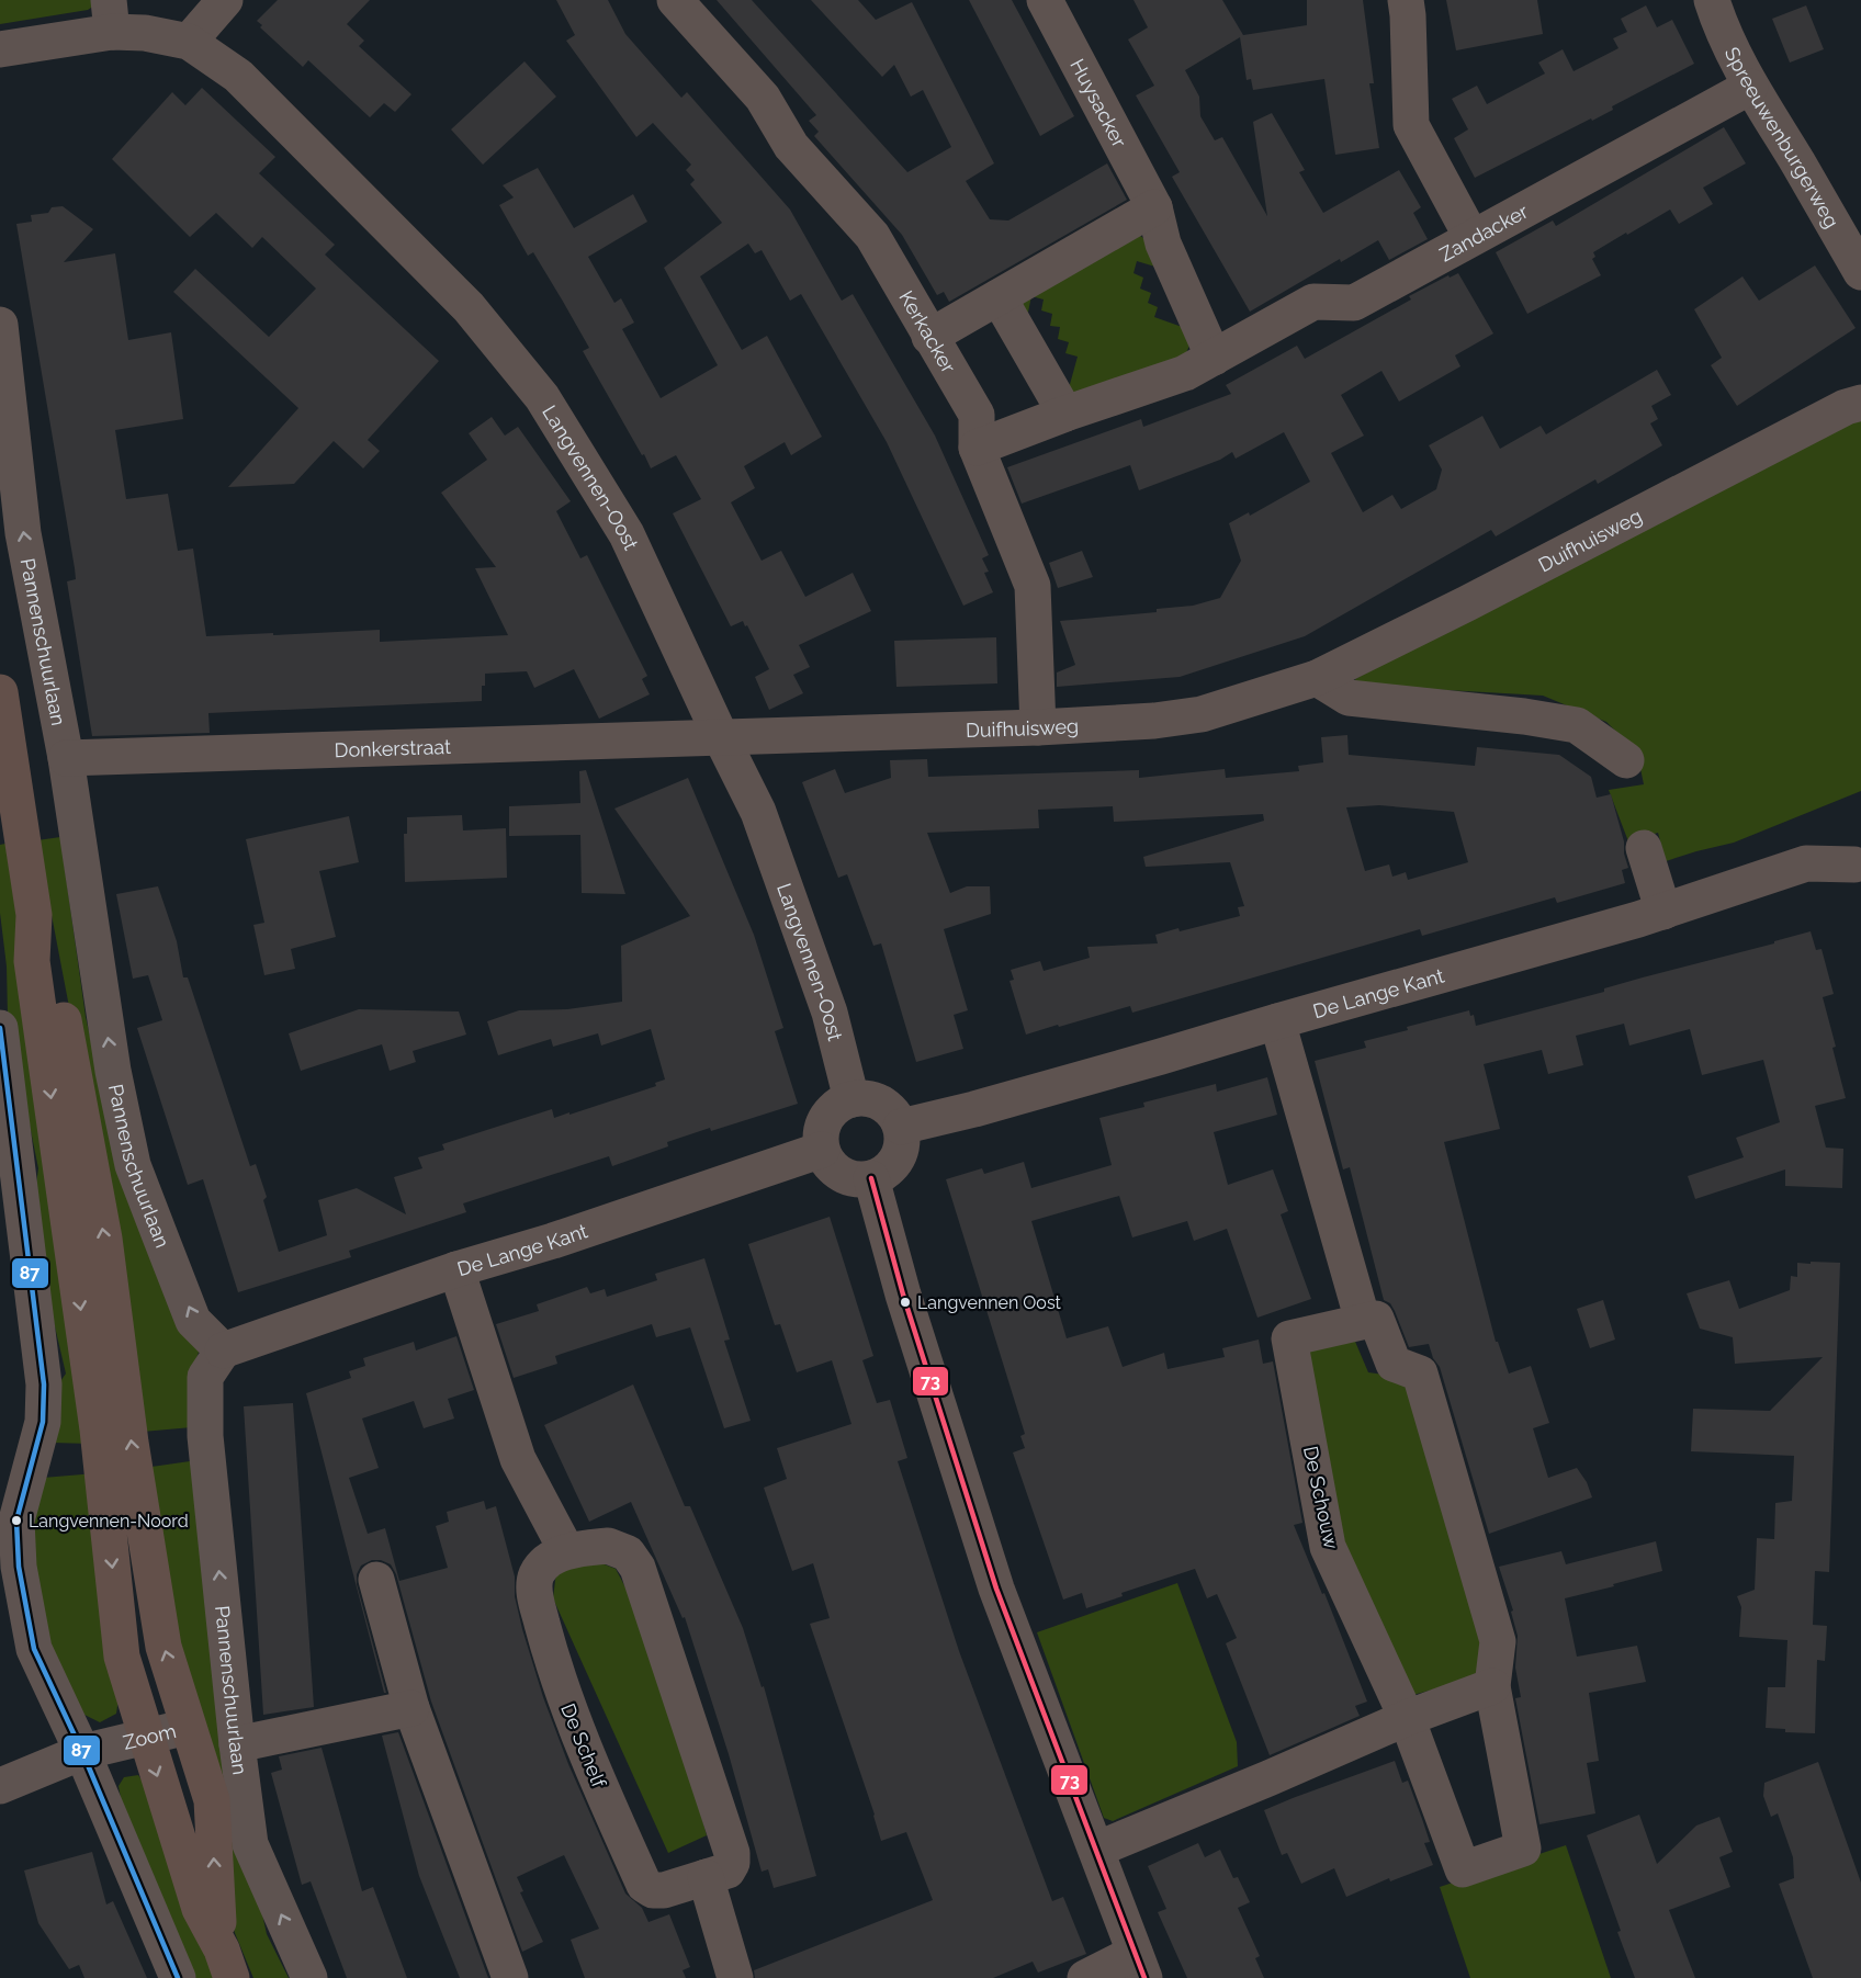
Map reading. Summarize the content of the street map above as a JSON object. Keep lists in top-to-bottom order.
{
  "streets": {
    "main road": ["Pannenschuurlaan"],
    "street": [
      "Huysacker",
      "Spreeuwenburgerweg",
      "Zandacker",
      "Kerkacker",
      "Langvennen-Oost",
      "Duifhuisweg",
      "Donkerstraat",
      "De Lange Kant",
      "De Schouw",
      "Zoom",
      "De Schelf"
    ]
  },
  "crossings": [
    ["Spreeuwenburgerweg", "Zandacker"],
    ["Zandacker", "Kerkacker"],
    ["Kerkacker", "Duifhuisweg"],
    ["Langvennen-Oost", "Duifhuisweg"],
    ["Langvennen-Oost", "Donkerstraat"],
    ["Langvennen-Oost", "De Lange Kant"],
    ["Duifhuisweg", "Donkerstraat"],
    ["Pannenschuurlaan", "Donkerstraat"],
    ["Pannenschuurlaan", "De Lange Kant"],
    ["Pannenschuurlaan", "Zoom"]
  ],
  "places": ["Langvennen Oost", "Langvennen-Noord"],
  "lines": ["transit line 87", "transit line 73"]
}
